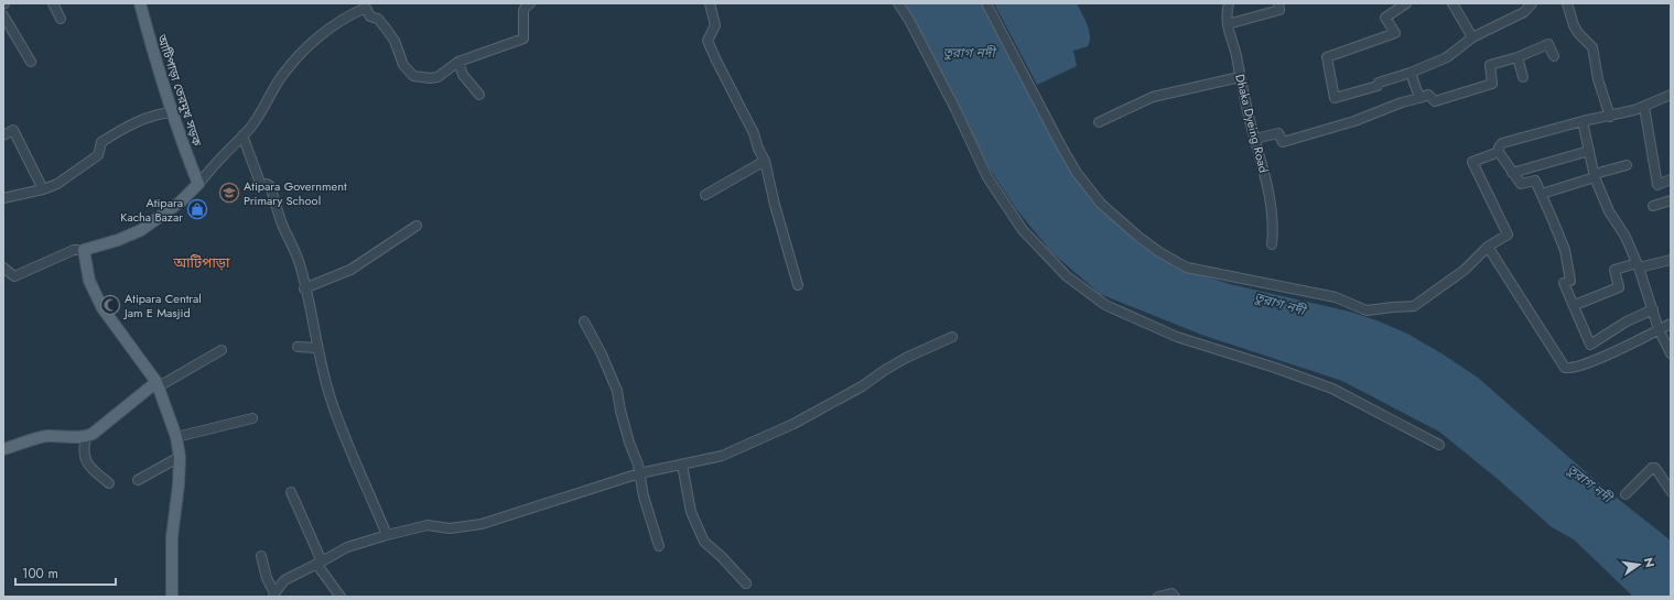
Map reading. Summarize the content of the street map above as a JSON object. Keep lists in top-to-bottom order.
{
  "streets": {
    "main road": ["আটিপাড়া তেরমুখ সড়ক"],
    "street": ["Dhaka Dyeing Road"]
  },
  "districts": ["আটিপাড়া"],
  "water": ["তুরাগ নদী"],
  "places": {
    "school or university": ["Atipara Government Primary School"],
    "shop": ["Atipara Kacha Bazar"],
    "mosque": ["Atipara Central Jam E Masjid"]
  },
  "scale_bar": "100 m",
  "north": "right"
}
